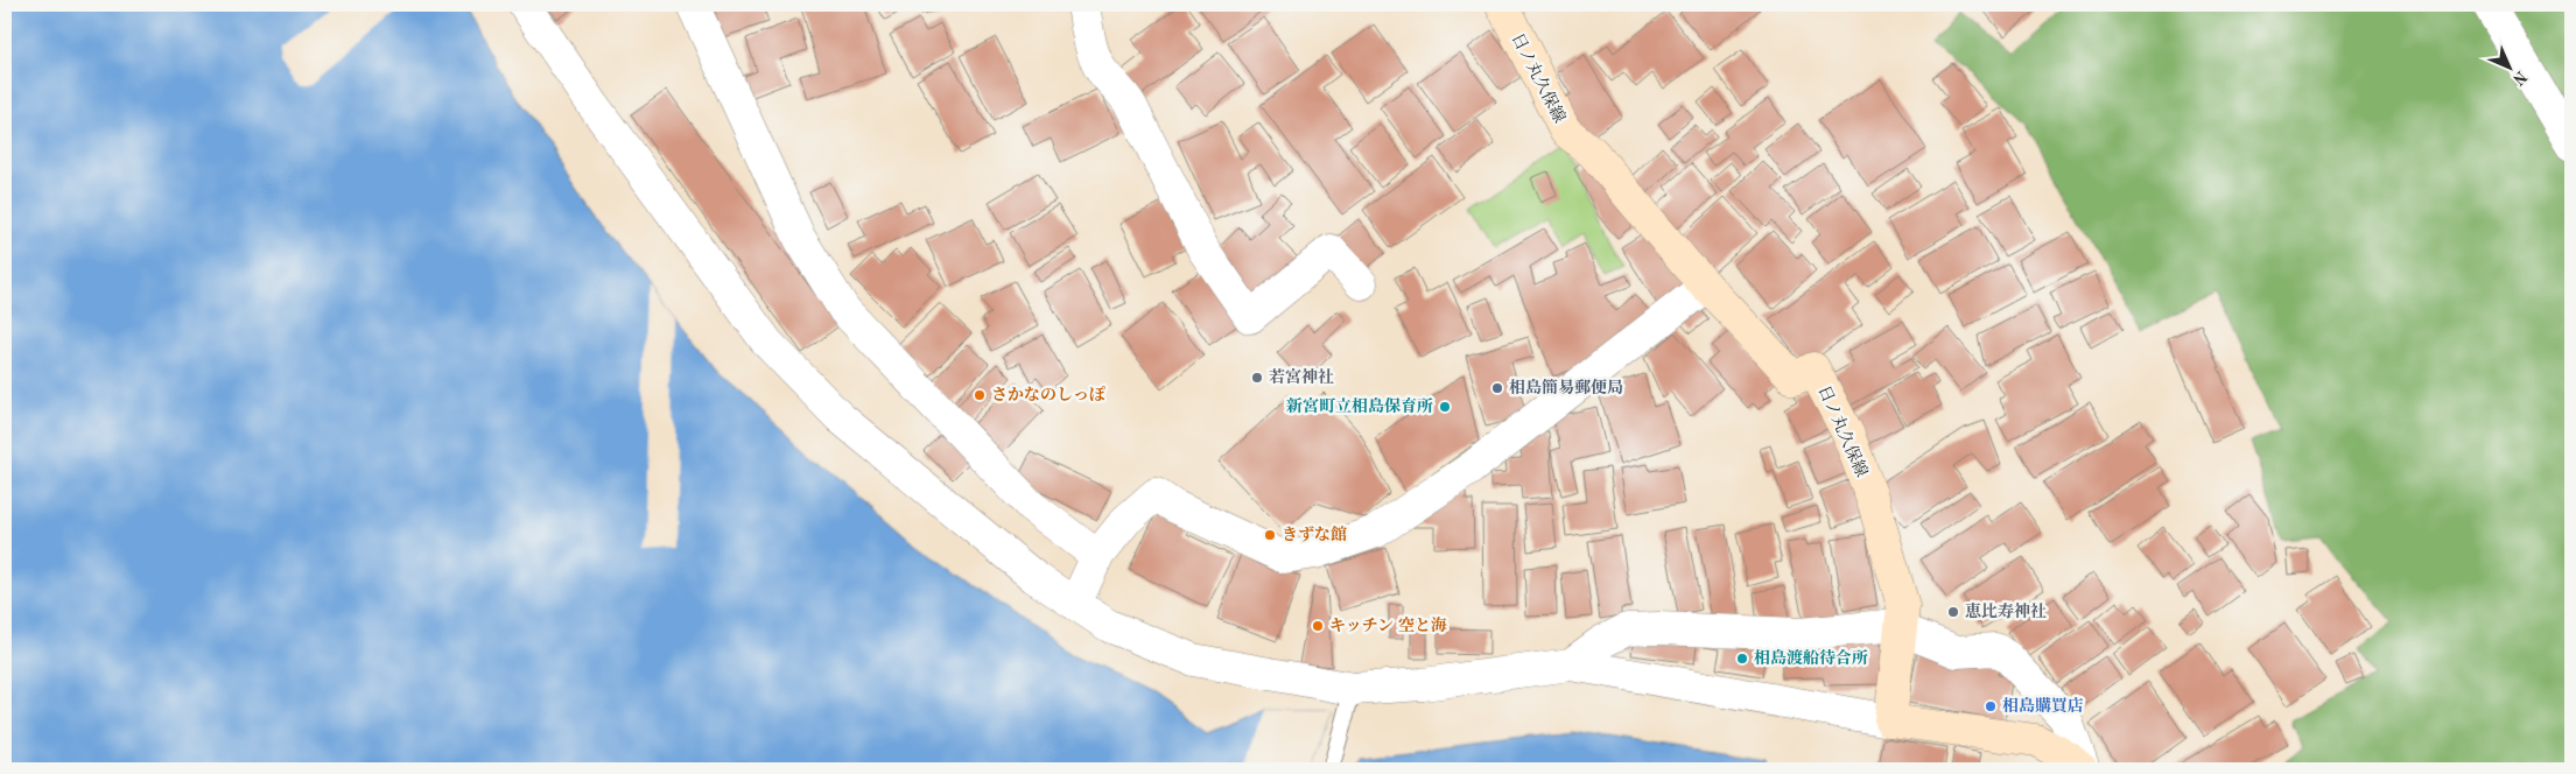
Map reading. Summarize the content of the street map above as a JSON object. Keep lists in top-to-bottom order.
{
  "streets": {
    "main road": ["日ノ丸久保線"]
  },
  "places": [
    "若宮神社",
    "相島簡易郵便局",
    "さかなのしっぽ",
    "新宮町立相島保育所",
    "きずな館",
    "恵比寿神社",
    "キッチン 空と海",
    "相島渡船待合所",
    "相島購買店"
  ],
  "north": "bottom right"
}
